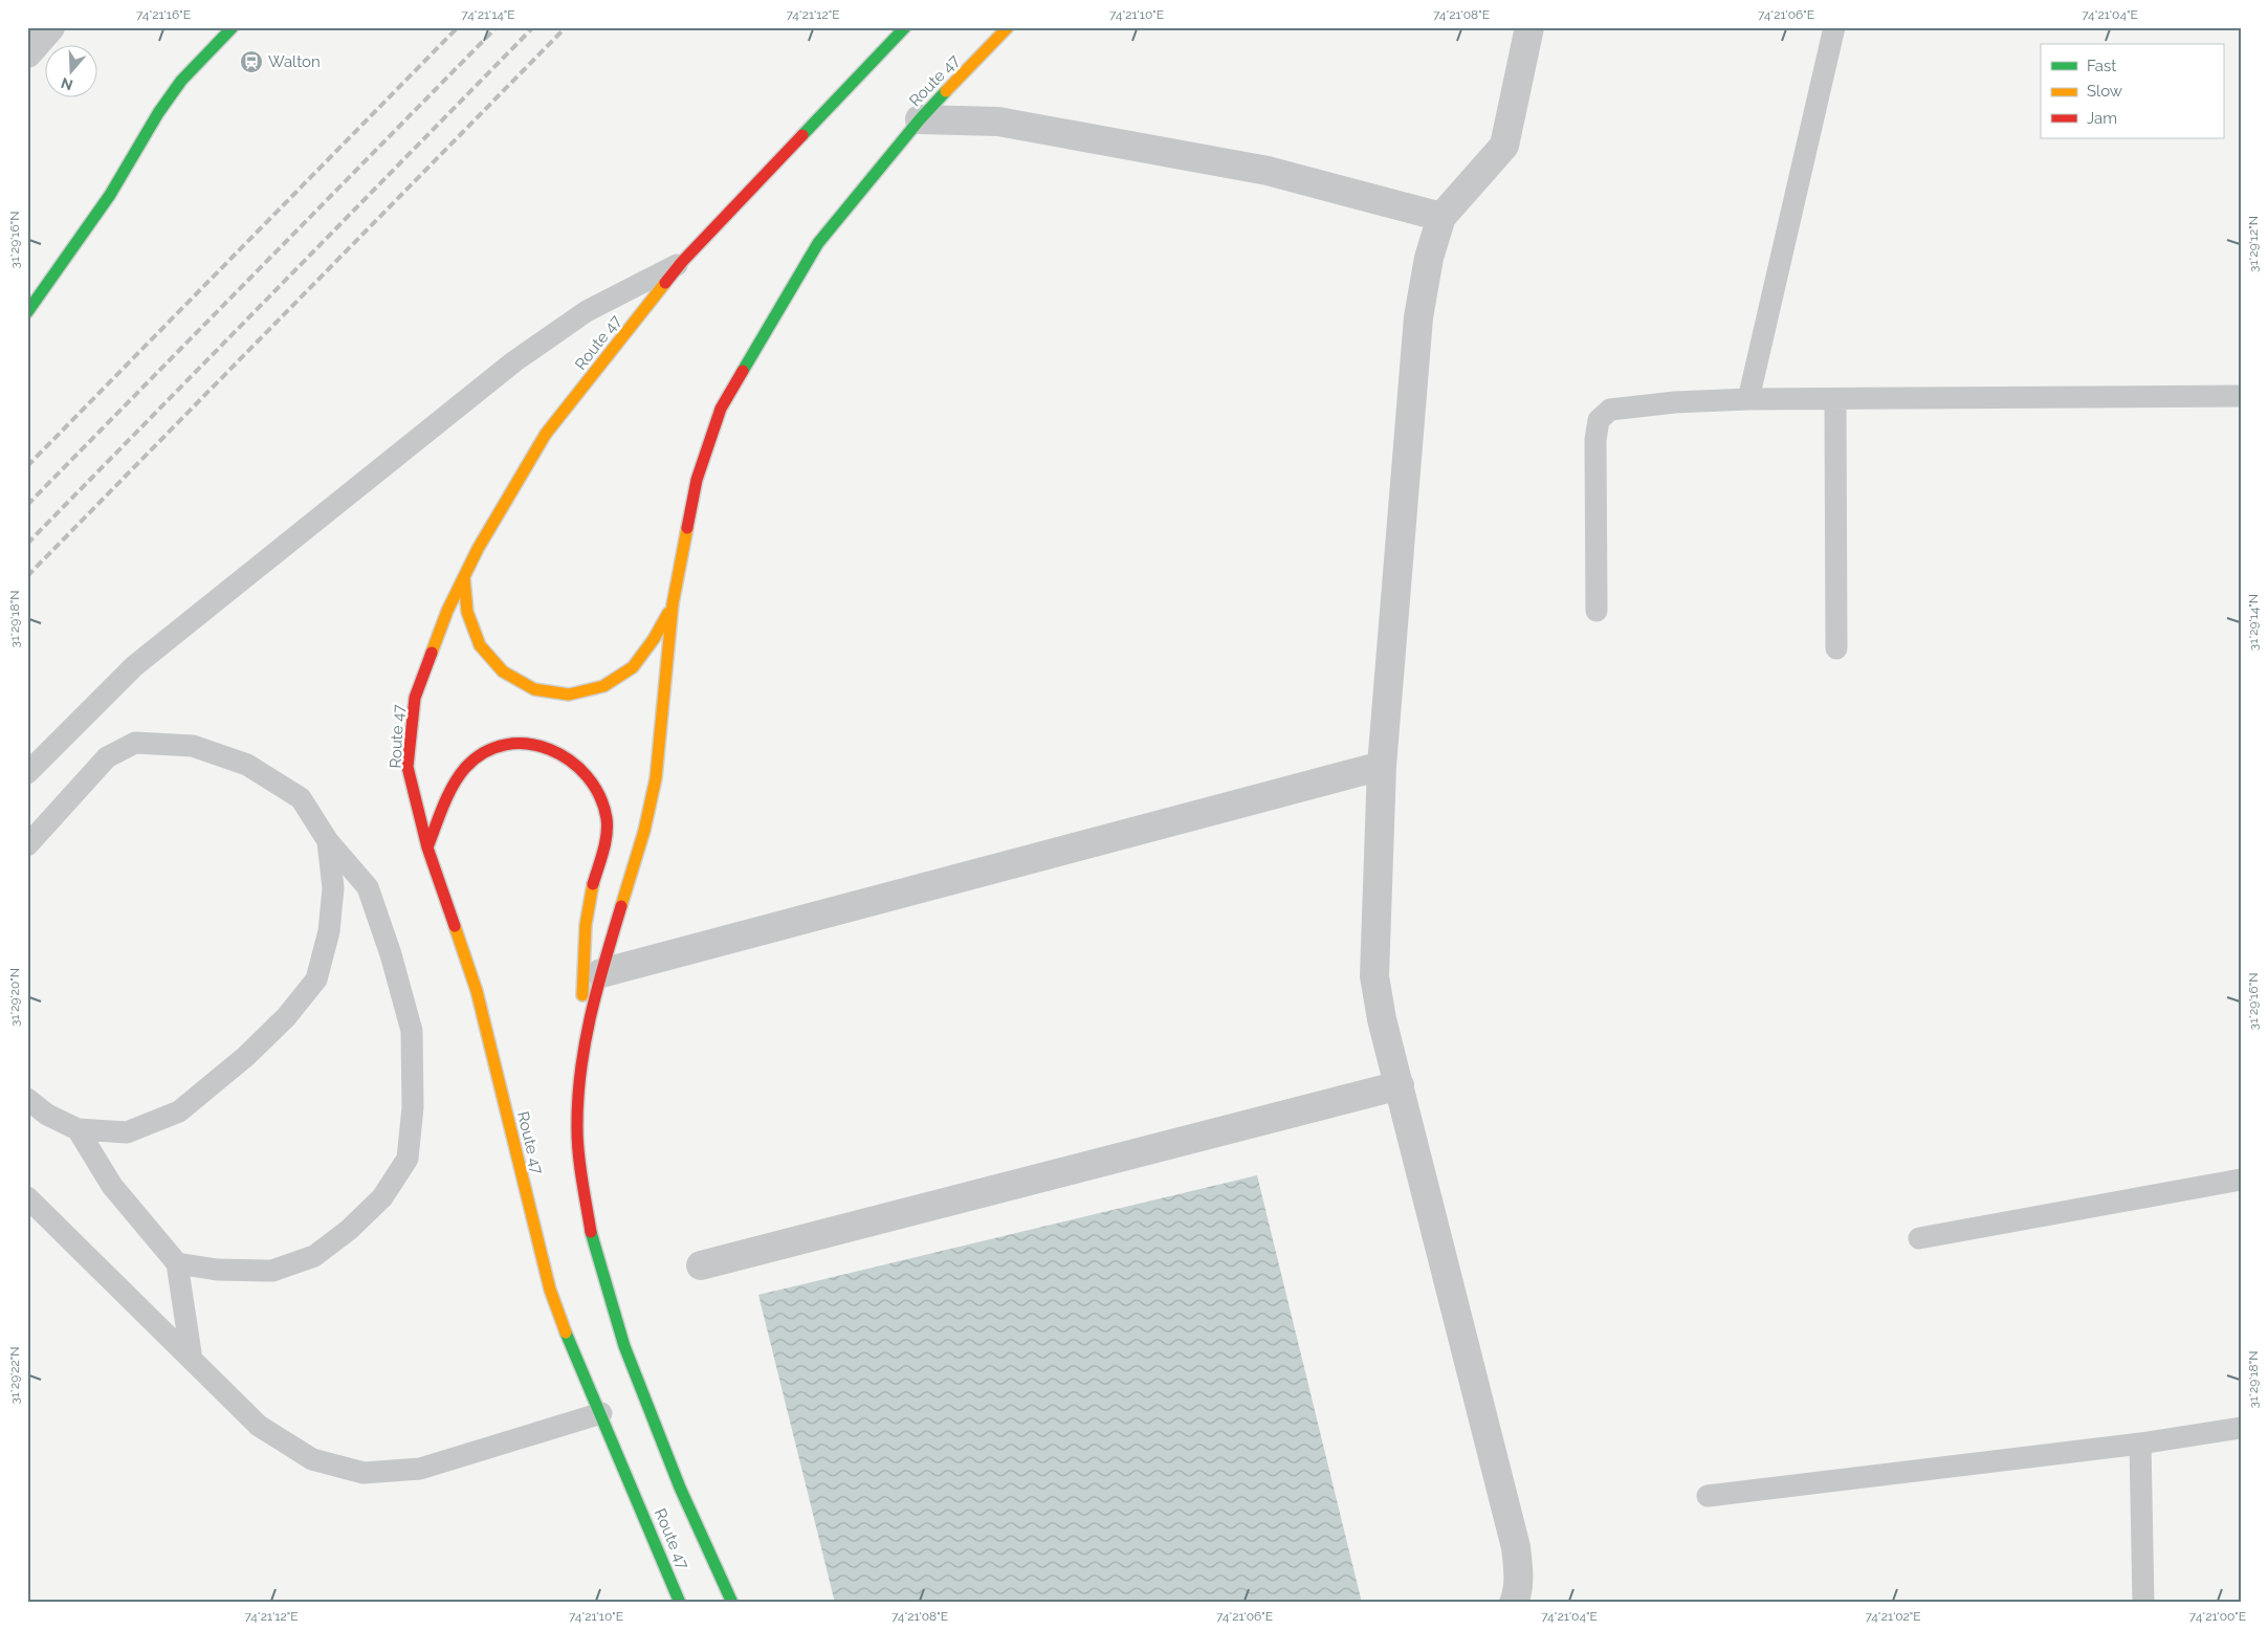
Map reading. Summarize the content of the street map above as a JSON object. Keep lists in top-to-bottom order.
{
  "streets": {
    "street": ["Route 47"]
  },
  "places": {
    "station": ["Walton"]
  },
  "legend": ["Fast", "Slow", "Jam"],
  "north": "bottom",
  "coordinates": [
    "74°21'16\"E",
    "74°21'14\"E",
    "74°21'12\"E",
    "74°21'10\"E",
    "74°21'08\"E",
    "74°21'06\"E",
    "74°21'04\"E",
    "31°29'16\"N",
    "31°29'12\"N",
    "31°29'18\"N",
    "31°29'14\"N",
    "31°29'20\"N",
    "31°29'22\"N",
    "74°21'02\"E",
    "74°21'00\"E"
  ]
}
